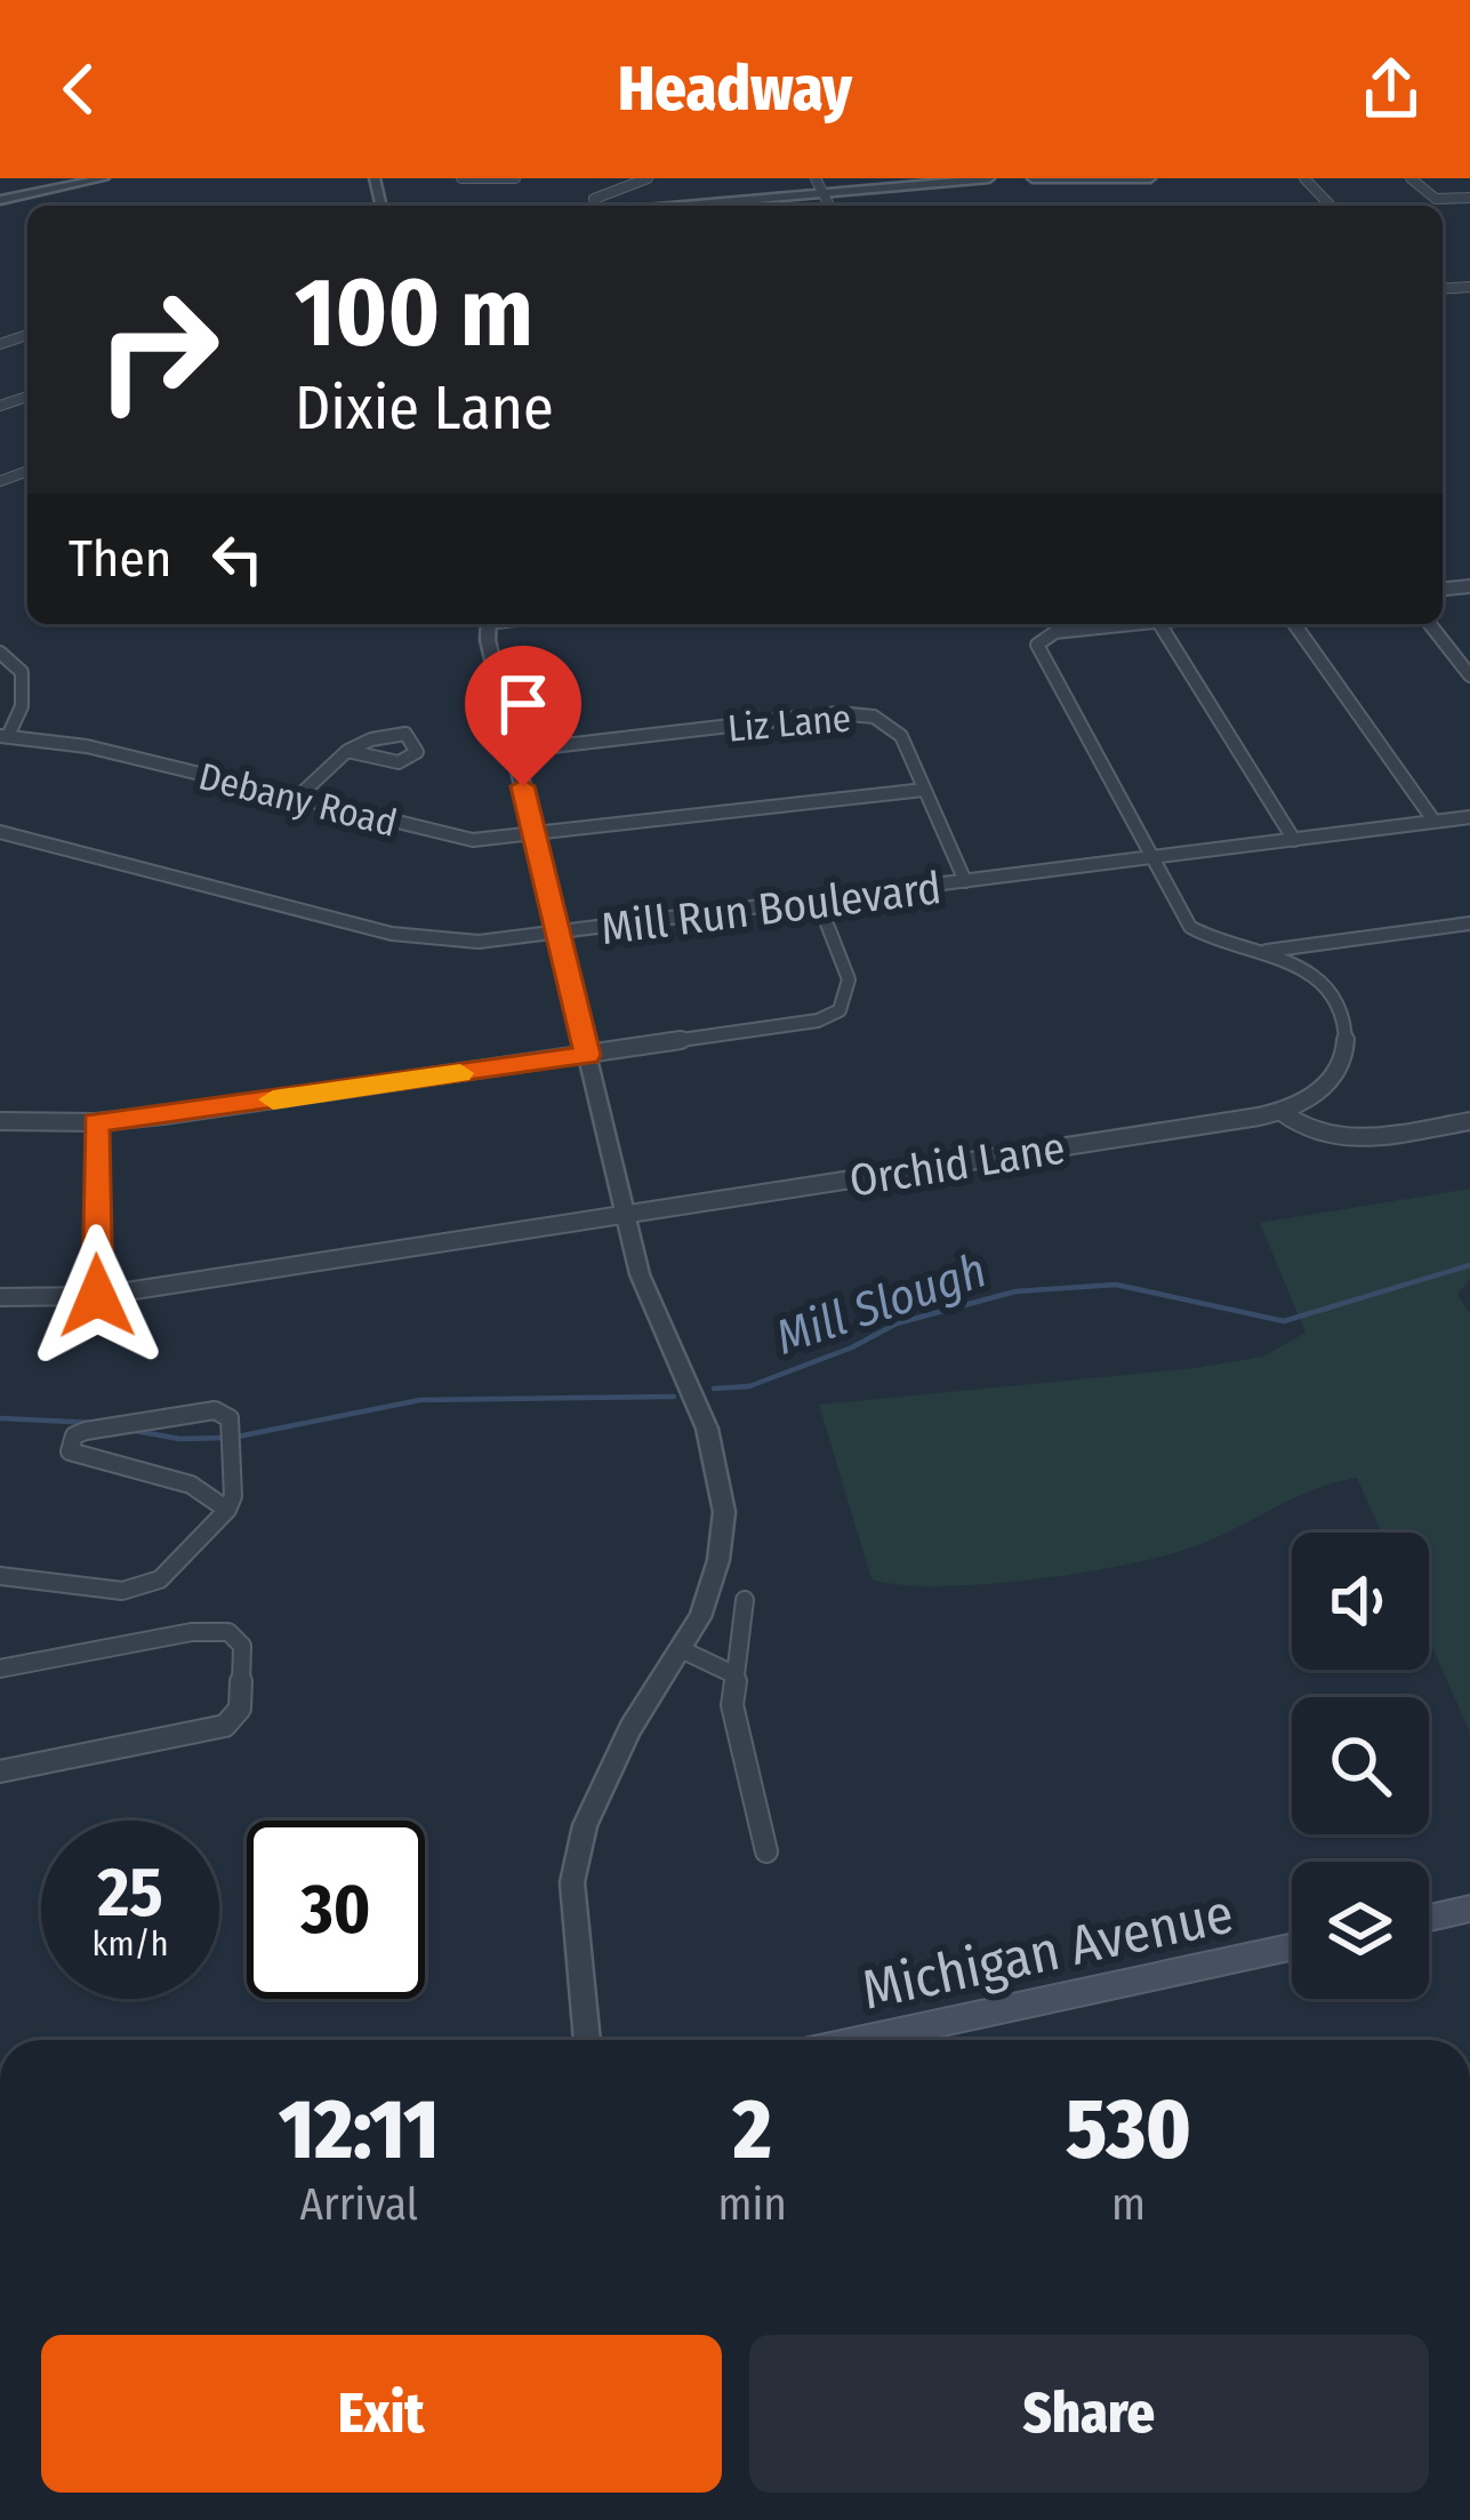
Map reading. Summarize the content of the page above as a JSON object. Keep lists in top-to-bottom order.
{
  "streets": {
    "main road": ["Michigan Avenue"],
    "street": [
      "Liz Lane",
      "Debany Road",
      "Mill Run Boulevard",
      "Orchid Lane"
    ]
  },
  "crossings": [
    ["Liz Lane", "Debany Road"],
    ["Liz Lane", "Mill Run Boulevard"],
    ["Mill Run Boulevard", "Orchid Lane"]
  ],
  "water": ["Mill Slough"],
  "page": {
    "header": "Headway",
    "turn": ["100 m", "Dixie Lane"],
    "then": "Then",
    "speed": "25 km/h",
    "limit": "30",
    "eta": [
      "12:11",
      "Arrival",
      "2",
      "min",
      "530",
      "m"
    ],
    "buttons": ["Exit", "Share"]
  }
}
